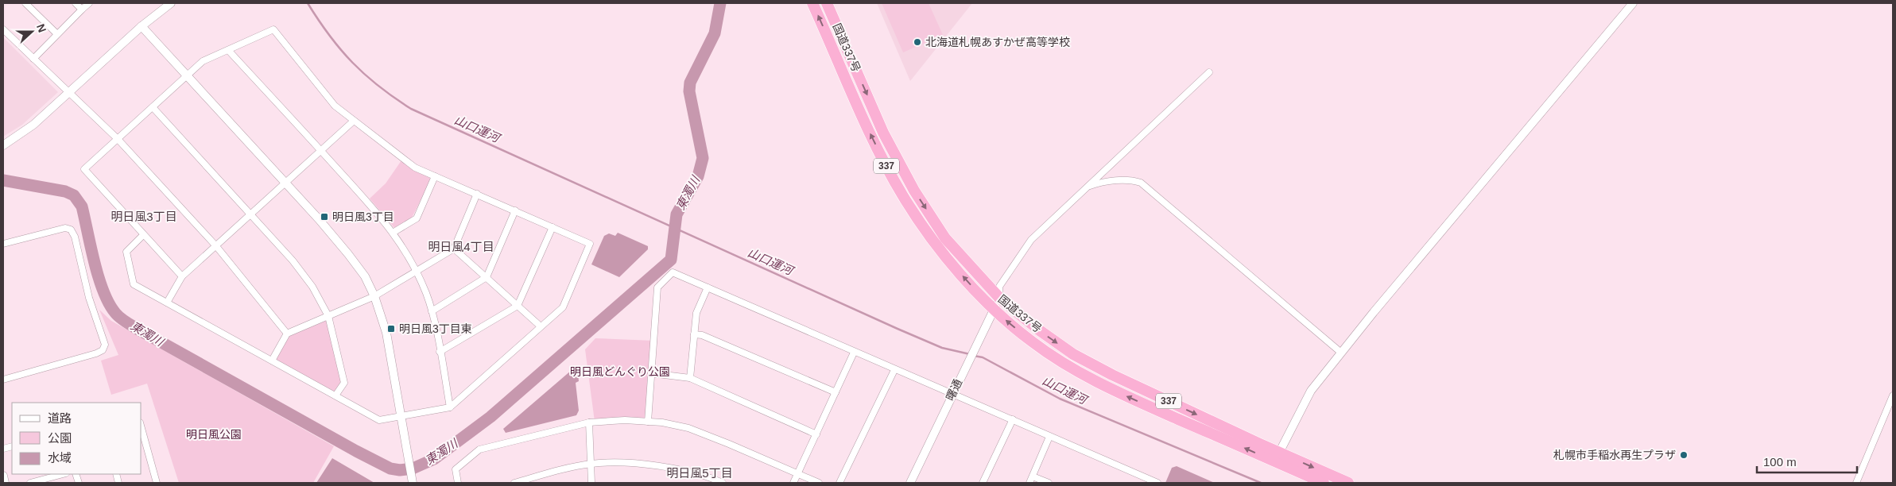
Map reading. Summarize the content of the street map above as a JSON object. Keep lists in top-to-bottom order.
{
  "streets": {
    "highway": ["国道337号", "337"],
    "street": ["曙通"]
  },
  "crossings": [
    ["国道337号", "曙通"]
  ],
  "districts": ["明日風3丁目", "明日風4丁目", "明日風5丁目"],
  "water": ["山口運河", "東濁川"],
  "parks": ["明日風どんぐり公園", "明日風公園"],
  "places": {
    "other": ["北海道札幌あすかぜ高等学校", "札幌市手稲水再生プラザ"],
    "transit": ["明日風3丁目", "明日風3丁目東"]
  },
  "legend": ["道路", "公園", "水域"],
  "scale_bar": "100 m",
  "north": "right"
}
